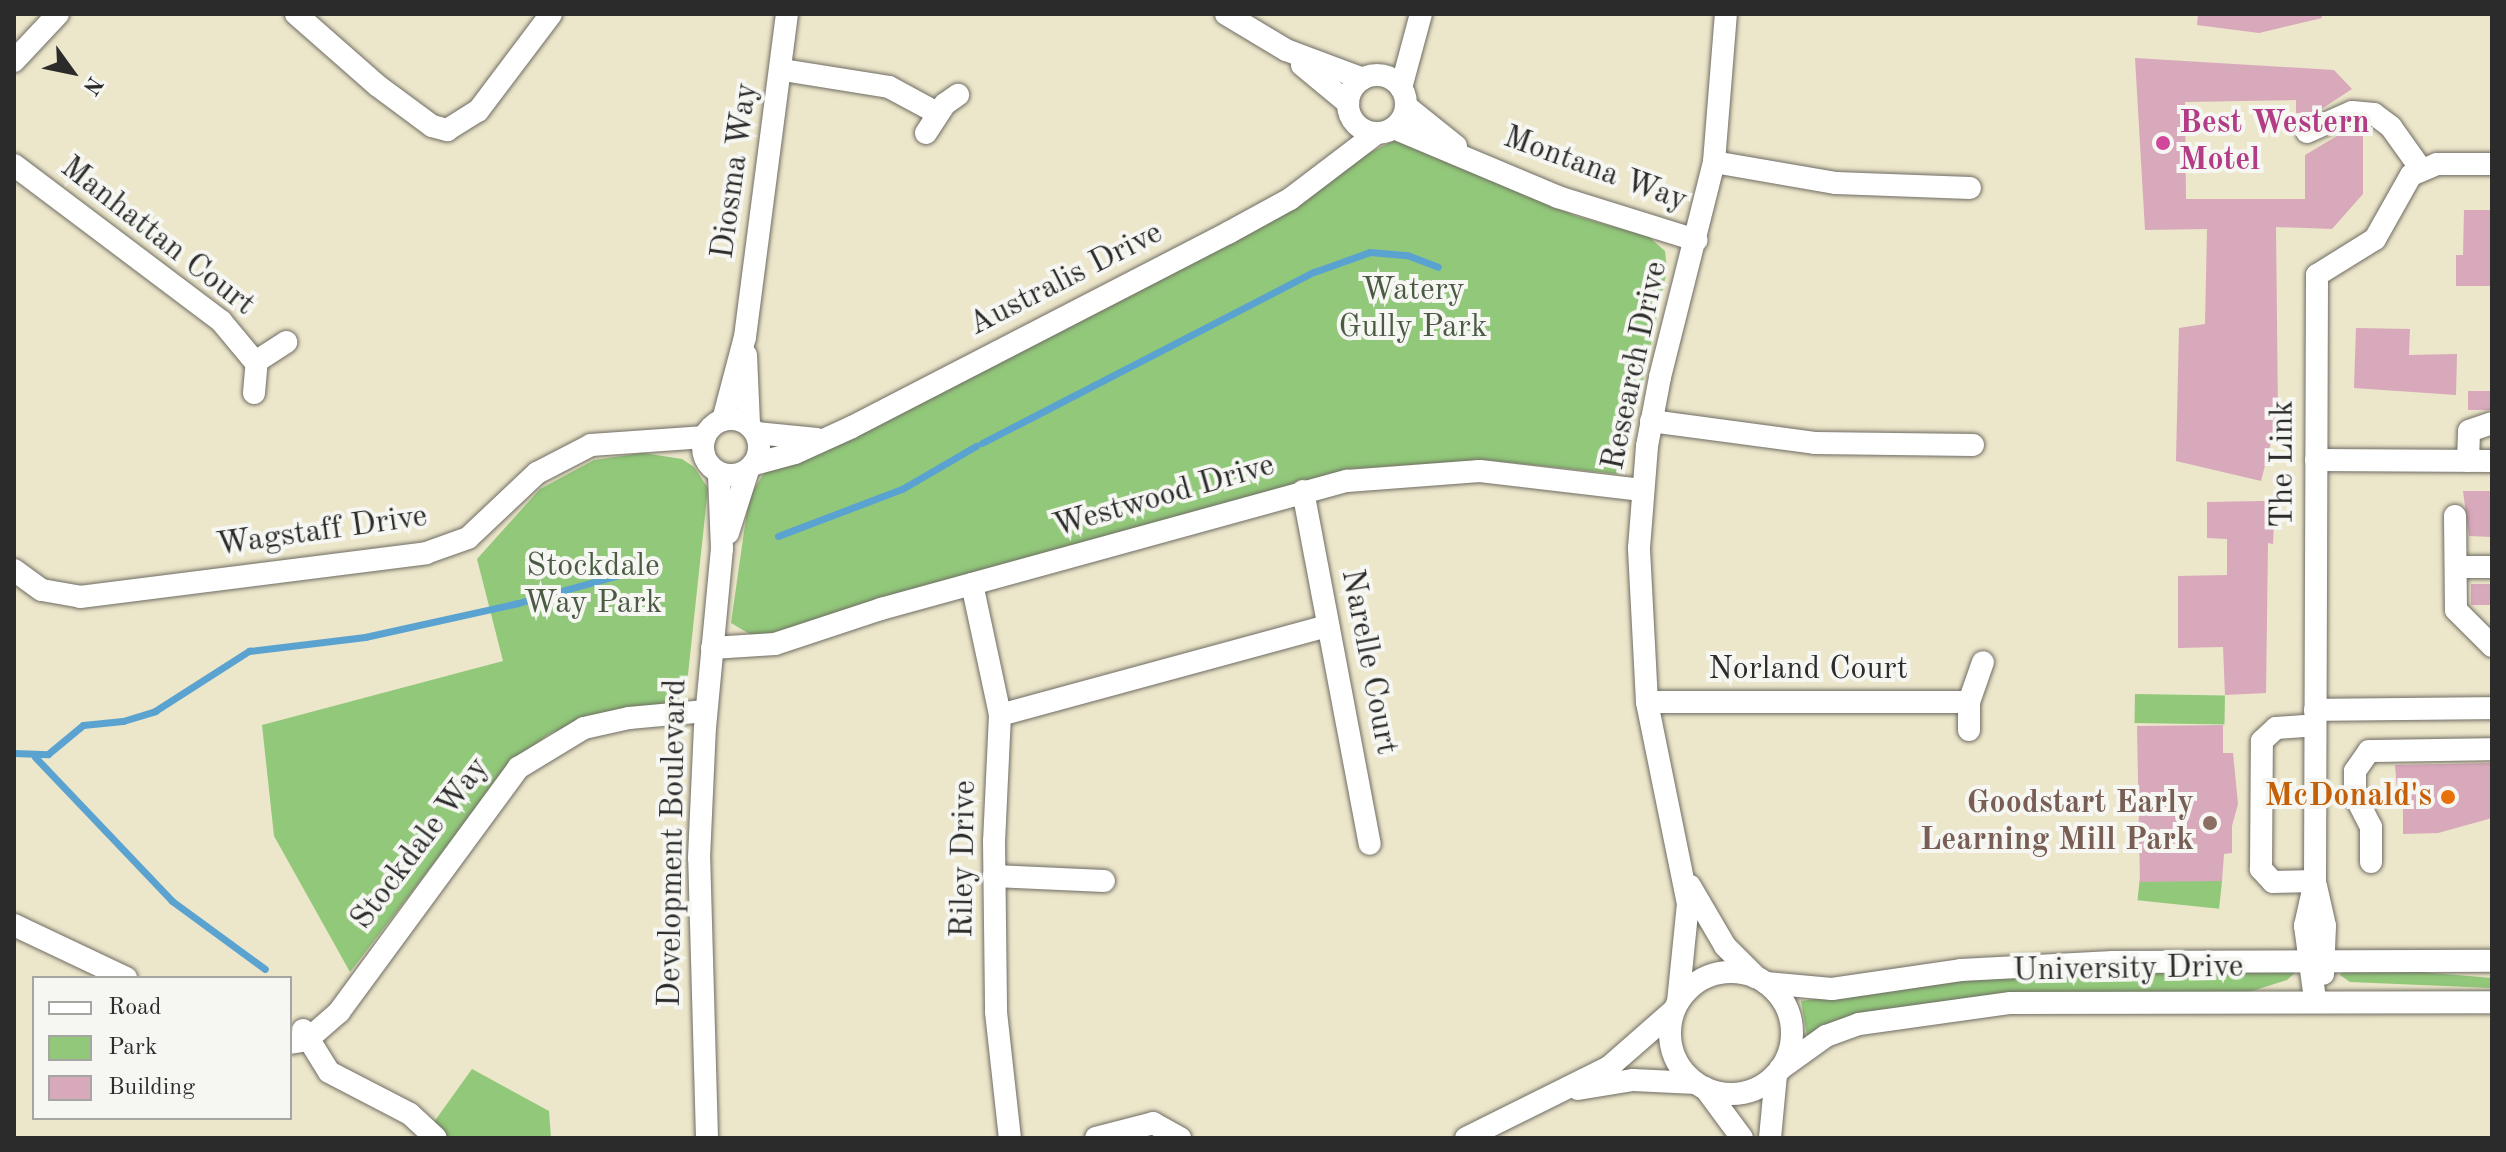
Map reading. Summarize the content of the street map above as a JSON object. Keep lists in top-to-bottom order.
{
  "streets": {
    "street": [
      "Montana Way",
      "Diosma Way",
      "Manhattan Court",
      "Australis Drive",
      "Research Drive",
      "The Link",
      "Westwood Drive",
      "Wagstaff Drive",
      "Narelle Court",
      "Norland Court",
      "Development Boulevard",
      "Stockdale Way",
      "Riley Drive",
      "University Drive"
    ]
  },
  "crossings": [
    ["Montana Way", "Australis Drive"],
    ["Montana Way", "Research Drive"],
    ["Diosma Way", "Australis Drive"],
    ["Diosma Way", "Development Boulevard"],
    ["Australis Drive", "Wagstaff Drive"],
    ["Australis Drive", "Development Boulevard"],
    ["Research Drive", "Westwood Drive"],
    ["Research Drive", "Norland Court"],
    ["Research Drive", "University Drive"],
    ["The Link", "University Drive"],
    ["Westwood Drive", "Narelle Court"],
    ["Westwood Drive", "Development Boulevard"],
    ["Westwood Drive", "Riley Drive"],
    ["Wagstaff Drive", "Development Boulevard"],
    ["Development Boulevard", "Stockdale Way"]
  ],
  "parks": ["Watery Gully Park", "Stockdale Way Park"],
  "places": ["Best Western Motel", "McDonald's", "Goodstart Early Learning Mill Park"],
  "legend": ["Road", "Park", "Building"],
  "north": "bottom right"
}
